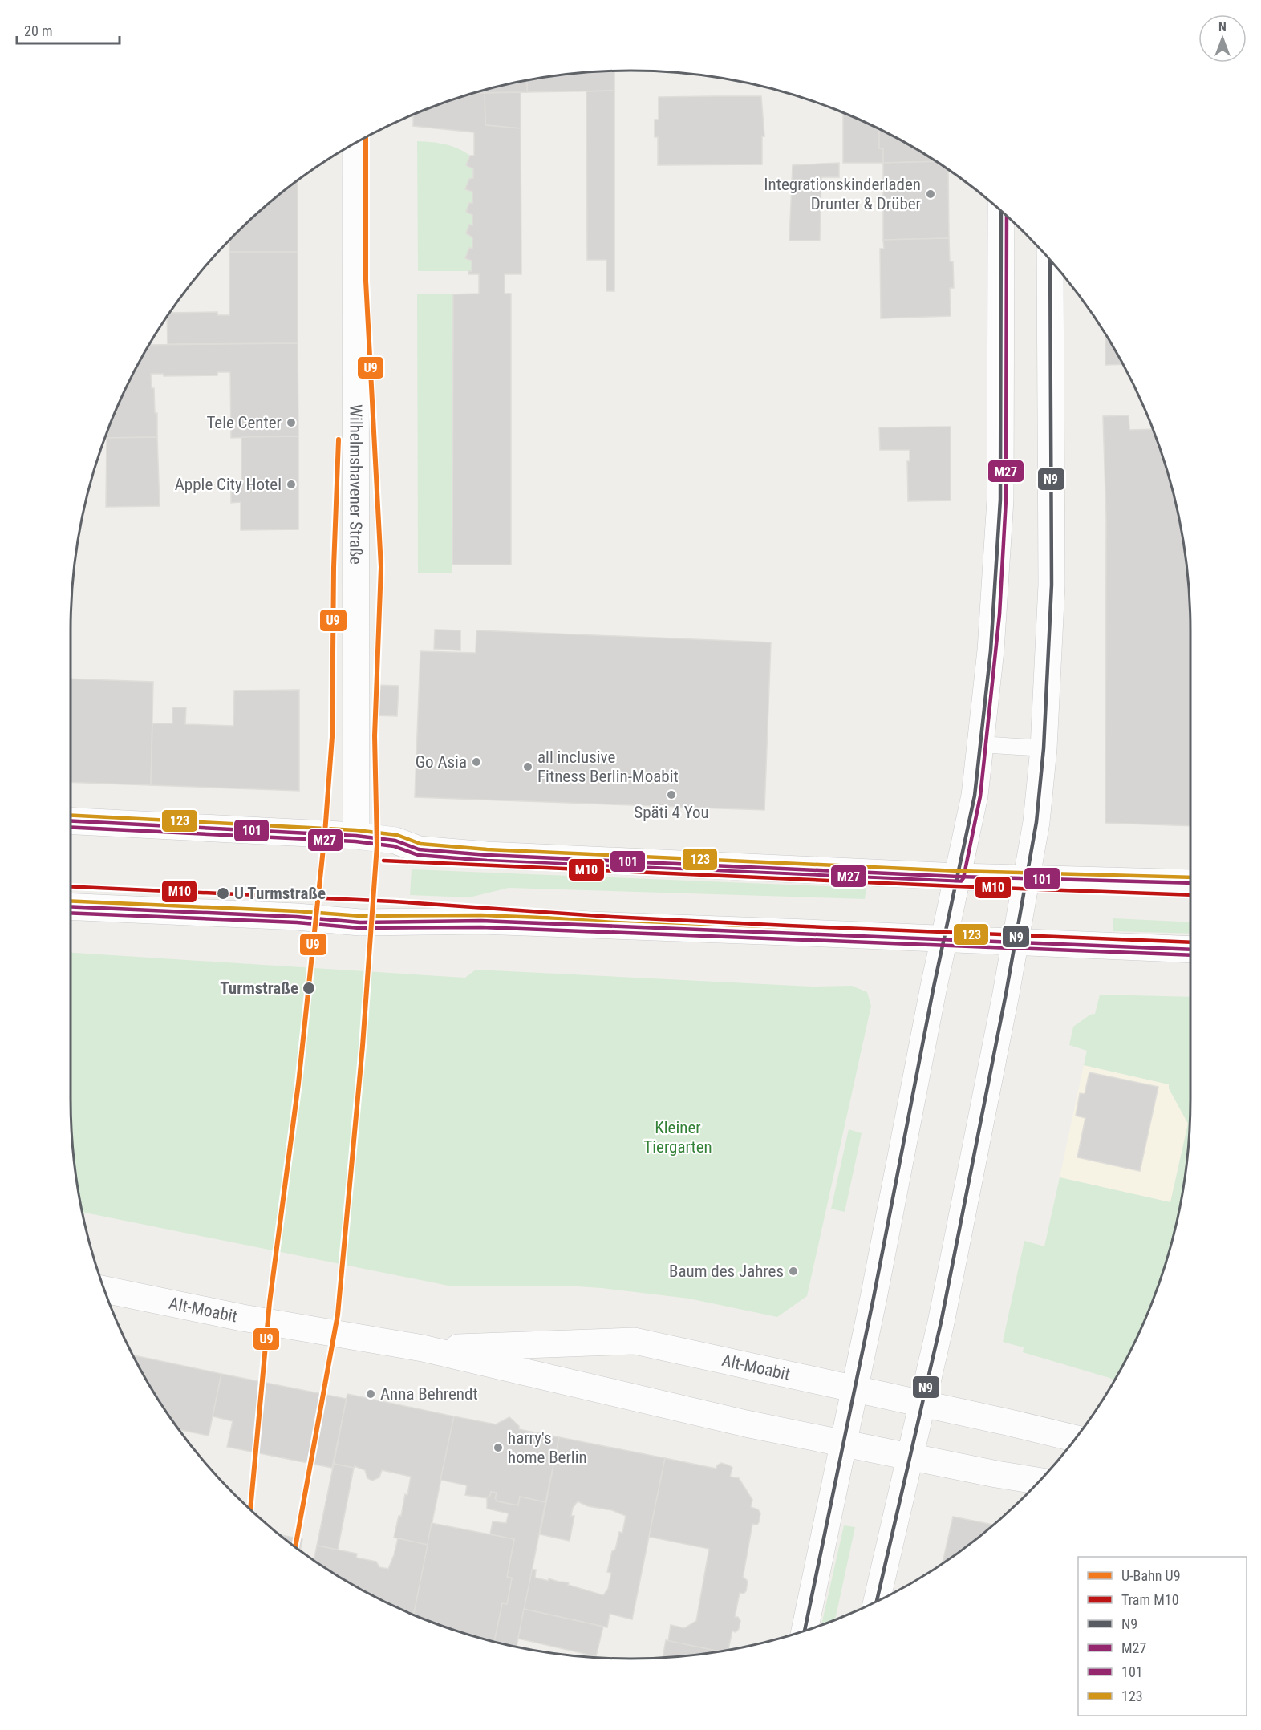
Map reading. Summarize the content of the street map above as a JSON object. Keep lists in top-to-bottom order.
{
  "streets": {
    "main road": ["Wilhelmshavener Straße", "Alt-Moabit"]
  },
  "parks": ["Kleiner Tiergarten"],
  "places": [
    "Integrationskinderladen Drunter & Drüber",
    "Tele Center",
    "Apple City Hotel",
    "Go Asia",
    "all inclusive Fitness Berlin-Moabit",
    "Späti 4 You",
    "U Turmstraße",
    "Turmstraße",
    "Baum des Jahres",
    "Anna Behrendt",
    "harry's home Berlin"
  ],
  "lines": [
    "metro line U9",
    "transit line N9",
    "transit line M27",
    "transit line 123",
    "transit line 101",
    "tram line M10"
  ],
  "legend": [
    "U-Bahn U9",
    "Tram M10",
    "N9",
    "M27",
    "101",
    "123"
  ],
  "scale_bar": "20 m",
  "north": "top"
}
